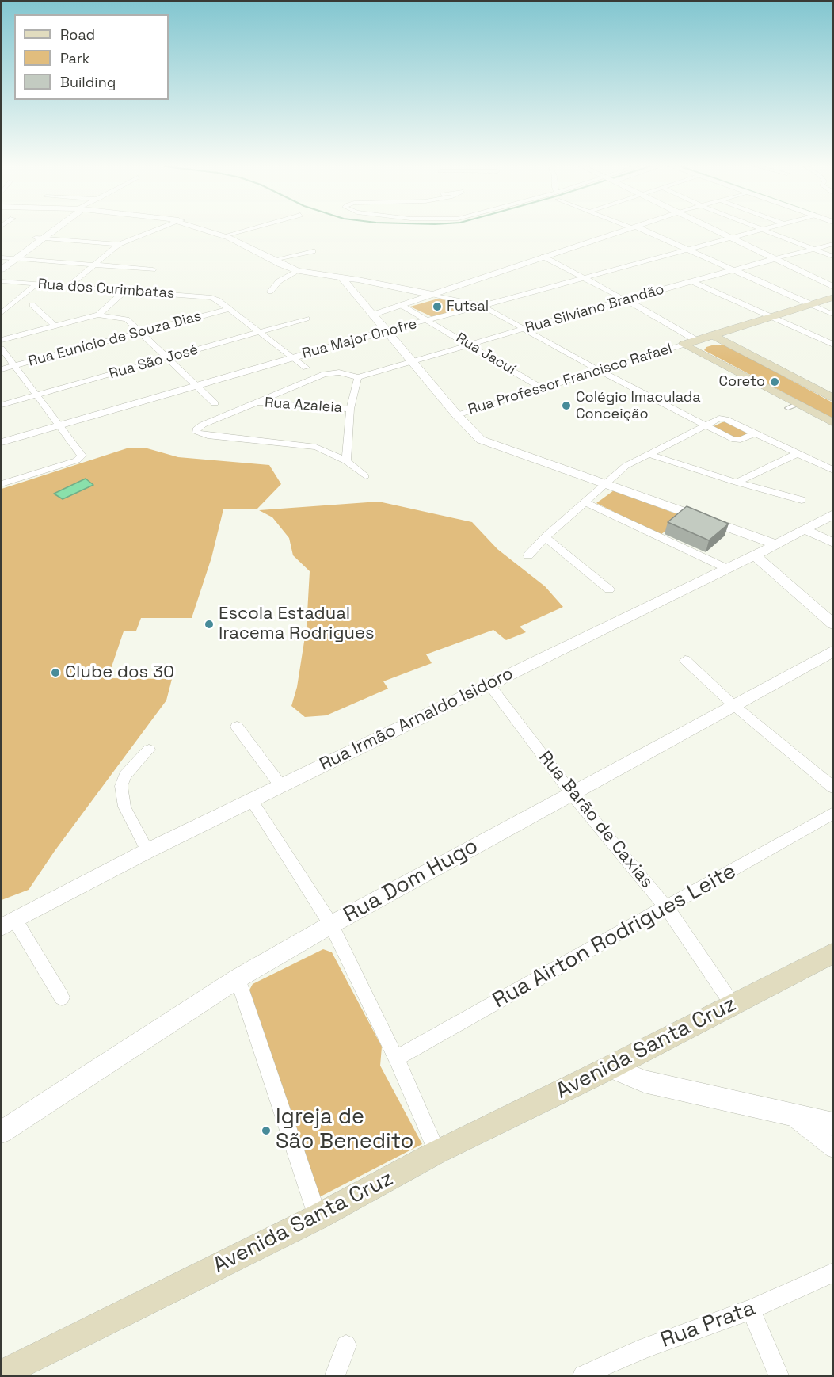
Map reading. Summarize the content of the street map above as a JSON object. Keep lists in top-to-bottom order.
{
  "streets": {
    "main road": ["Avenida Santa Cruz"],
    "street": [
      "Rua dos Curimbatas",
      "Rua Silviano Brandão",
      "Rua Eunício de Souza Dias",
      "Rua Major Onofre",
      "Rua Jacuí",
      "Rua São José",
      "Rua Professor Francisco Rafael",
      "Rua Azaleia",
      "Rua Irmão Arnaldo Isidoro",
      "Rua Barão de Caxias",
      "Rua Dom Hugo",
      "Rua Airton Rodrigues Leite",
      "Rua Prata"
    ]
  },
  "crossings": [
    ["Rua dos Curimbatas", "Rua Eunício de Souza Dias"],
    ["Rua Silviano Brandão", "Rua Jacuí"],
    ["Rua Major Onofre", "Rua Jacuí"],
    ["Rua Jacuí", "Rua Professor Francisco Rafael"],
    ["Rua Irmão Arnaldo Isidoro", "Rua Barão de Caxias"],
    ["Rua Barão de Caxias", "Rua Dom Hugo"],
    ["Rua Barão de Caxias", "Rua Airton Rodrigues Leite"],
    ["Rua Barão de Caxias", "Avenida Santa Cruz"]
  ],
  "places": [
    "Futsal",
    "Coreto",
    "Colégio Imaculada Conceição",
    "Escola Estadual Iracema Rodrigues",
    "Clube dos 30",
    "Igreja de São Benedito"
  ],
  "legend": ["Road", "Park", "Building"]
}
